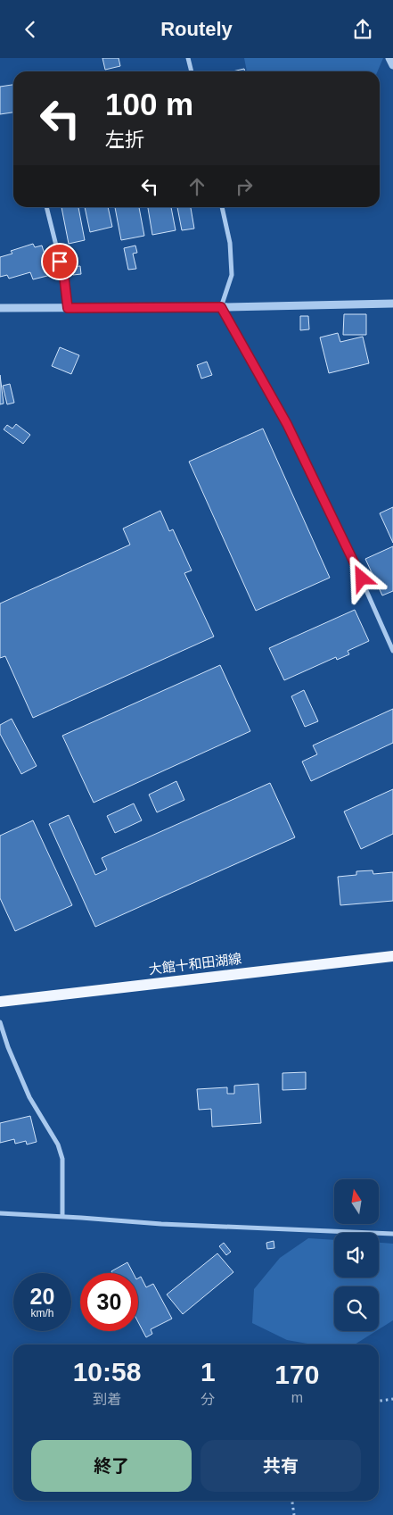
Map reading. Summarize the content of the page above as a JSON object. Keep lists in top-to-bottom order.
{
  "streets": {
    "main road": ["大館十和田湖線"]
  },
  "north": "top",
  "page": {
    "header": "Routely",
    "turn": ["100 m", "左折"],
    "speed": "20 km/h",
    "limit": "30",
    "eta": [
      "10:58",
      "到着",
      "1",
      "分",
      "170",
      "m"
    ],
    "buttons": ["終了", "共有"]
  }
}
